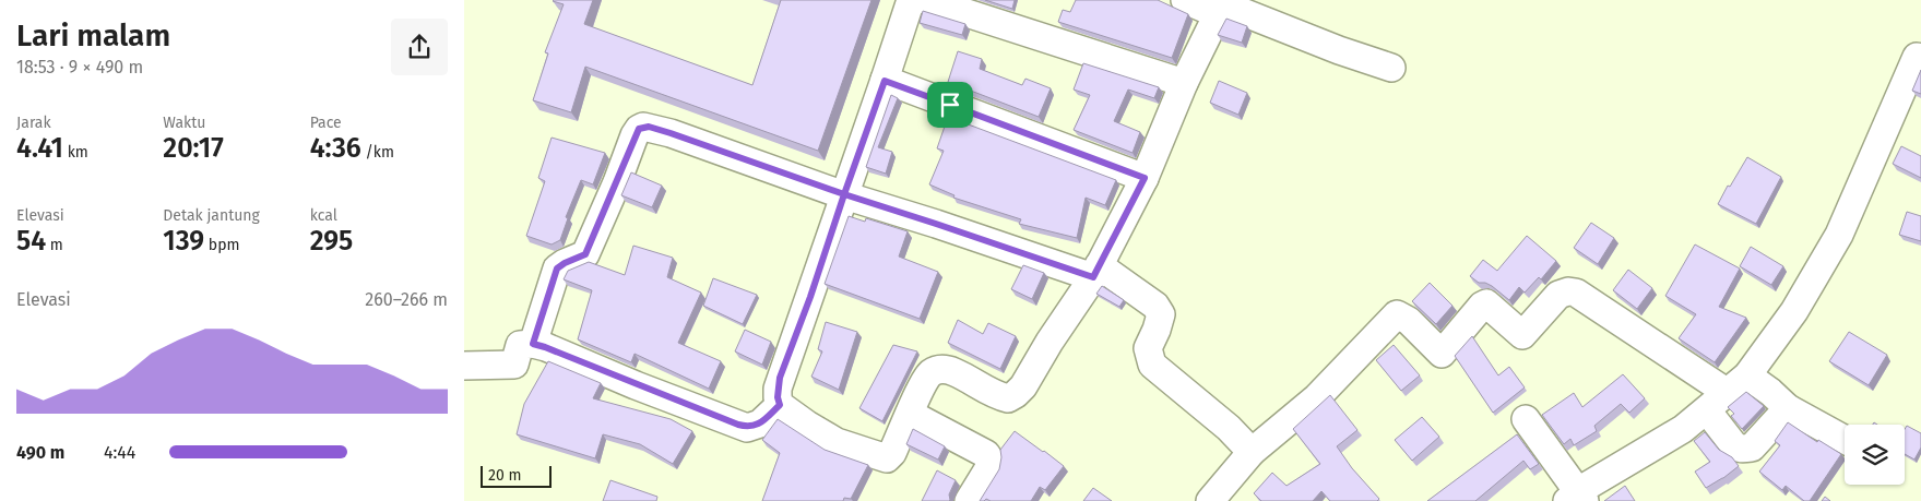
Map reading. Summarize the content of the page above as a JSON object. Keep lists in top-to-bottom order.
{
  "scale_bar": "20 m",
  "page": {
    "heading": ["Lari malam", "18:53 · 9 × 490 m"],
    "stats": [
      ["Jarak", "4.41 km"],
      ["Waktu", "20:17"],
      ["Pace", "4:36 /km"],
      ["Elevasi", "54 m"],
      ["Detak jantung", "139 bpm"],
      ["kcal", "295"]
    ],
    "chart": ["Elevasi", "260–266 m"],
    "list": [
      {
        "name": "490 m",
        "note": "4:44"
      }
    ],
    "scale": "20 m"
  }
}
